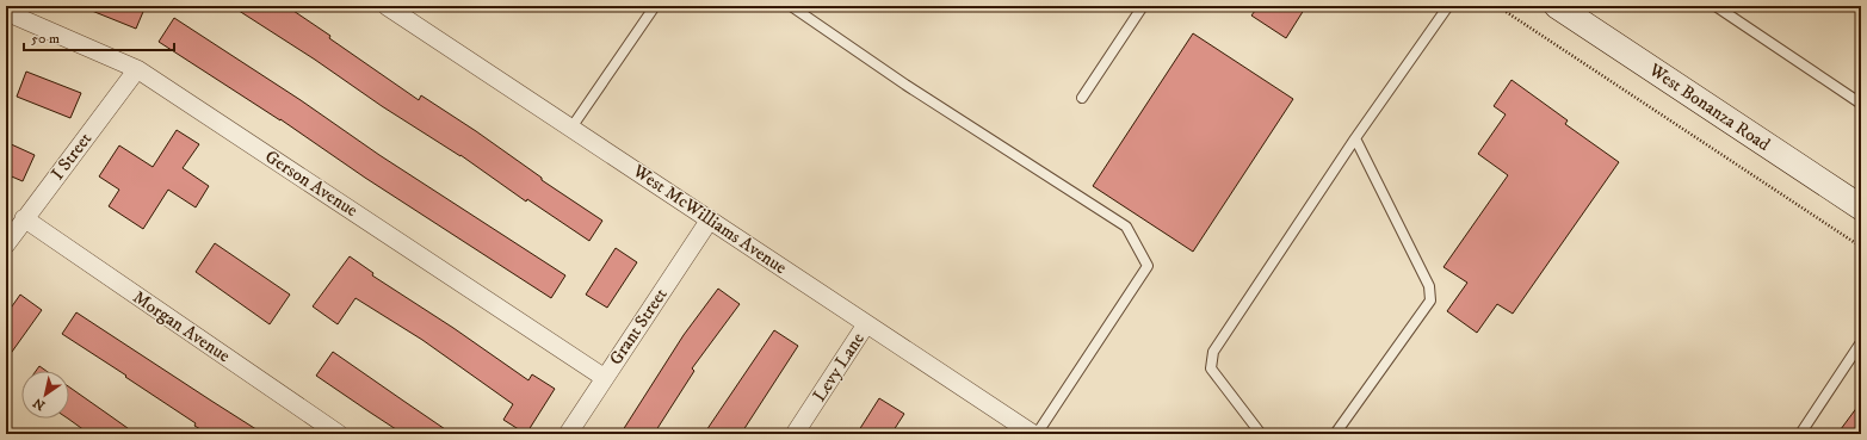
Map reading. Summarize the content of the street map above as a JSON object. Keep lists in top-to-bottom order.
{
  "streets": {
    "main road": ["West Bonanza Road"],
    "street": [
      "I Street",
      "Gerson Avenue",
      "West McWilliams Avenue",
      "Morgan Avenue",
      "Grant Street",
      "Levy Lane"
    ]
  },
  "crossings": [
    ["I Street", "Gerson Avenue"],
    ["I Street", "Morgan Avenue"],
    ["Gerson Avenue", "Grant Street"],
    ["West McWilliams Avenue", "Grant Street"],
    ["West McWilliams Avenue", "Levy Lane"]
  ],
  "scale_bar": "50 m",
  "north": "bottom left"
}
